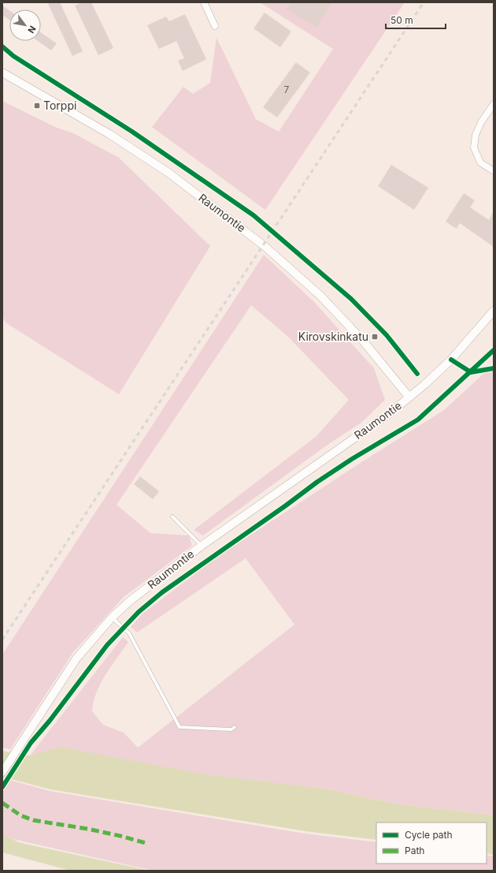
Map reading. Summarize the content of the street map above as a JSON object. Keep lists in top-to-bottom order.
{
  "streets": {
    "street": ["Raumontie"]
  },
  "places": {
    "transit": ["Torppi", "Kirovskinkatu"]
  },
  "house_numbers": ["7"],
  "legend": ["Cycle path", "Path"],
  "scale_bar": "50 m",
  "north": "bottom right"
}
